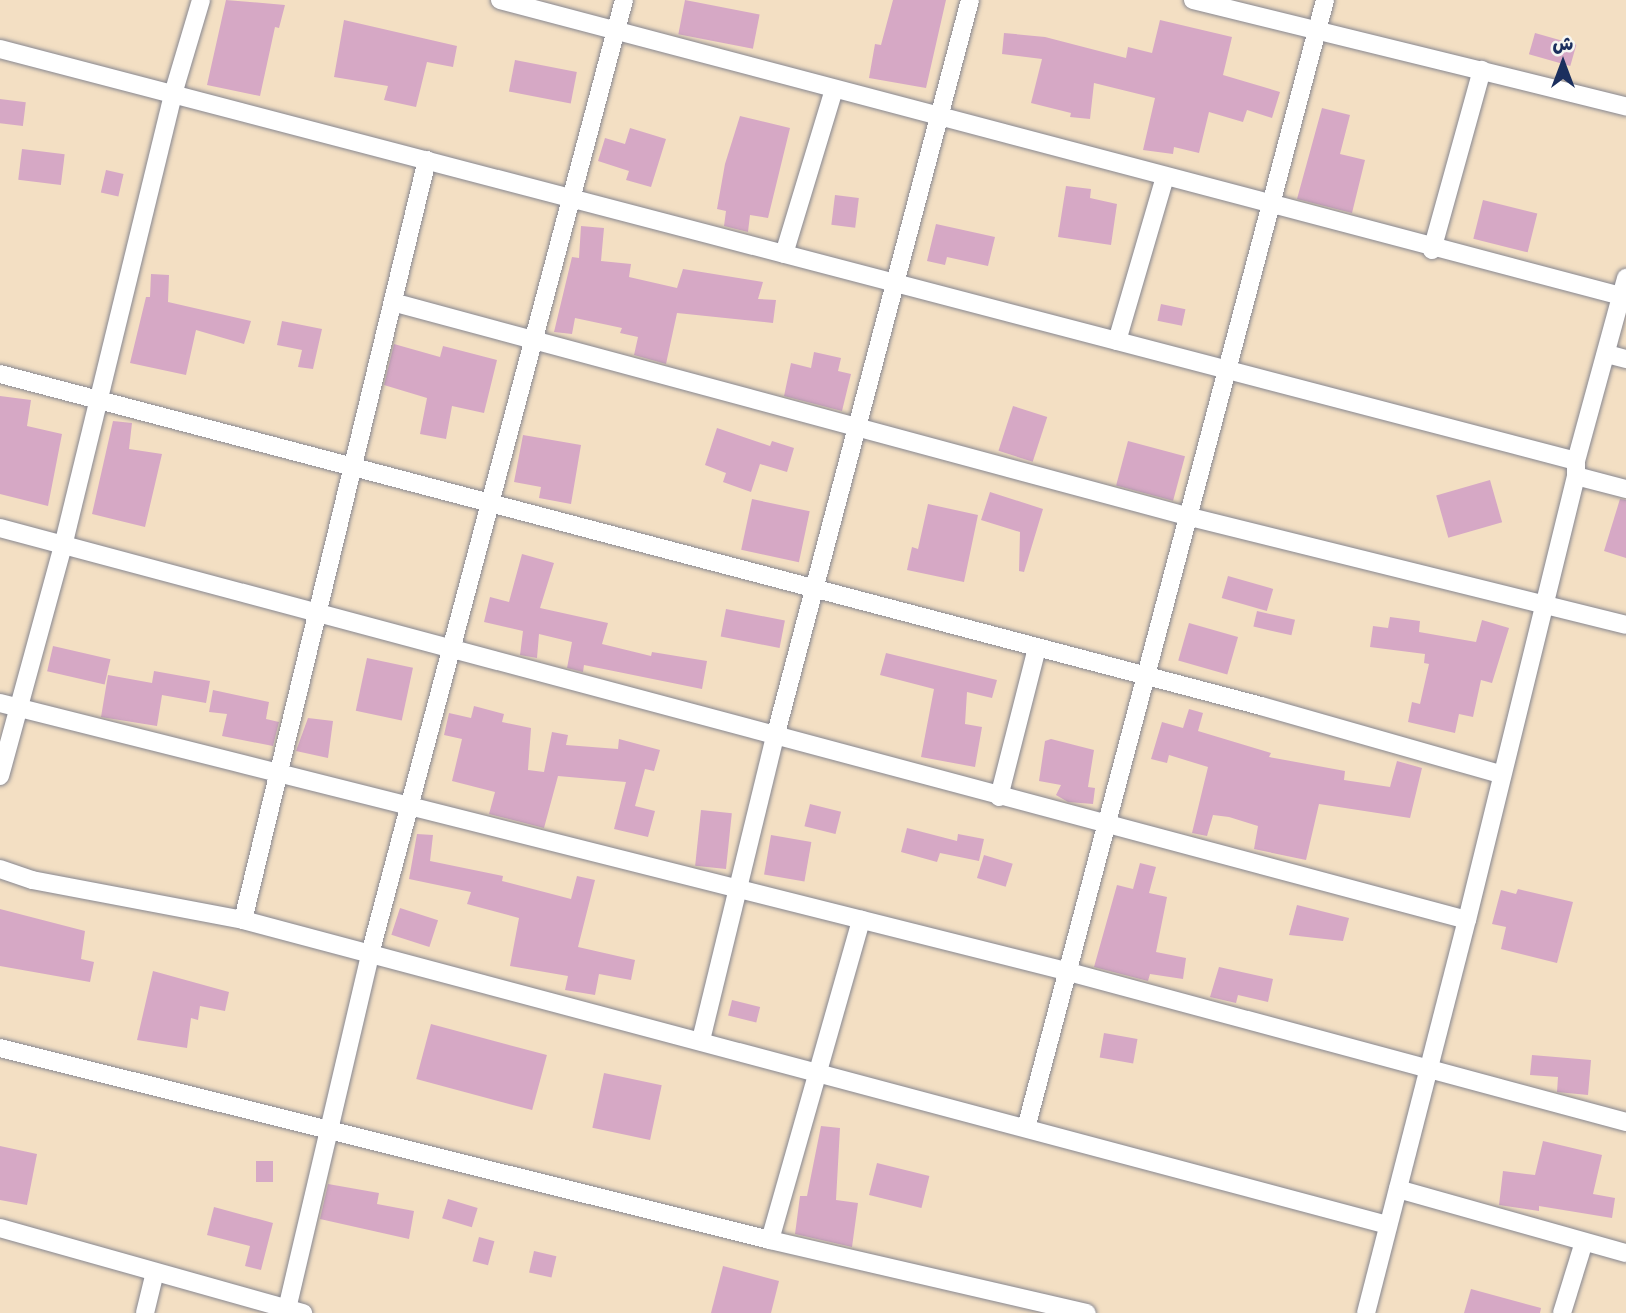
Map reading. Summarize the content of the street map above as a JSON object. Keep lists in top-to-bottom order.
{
  "north": "top"
}
